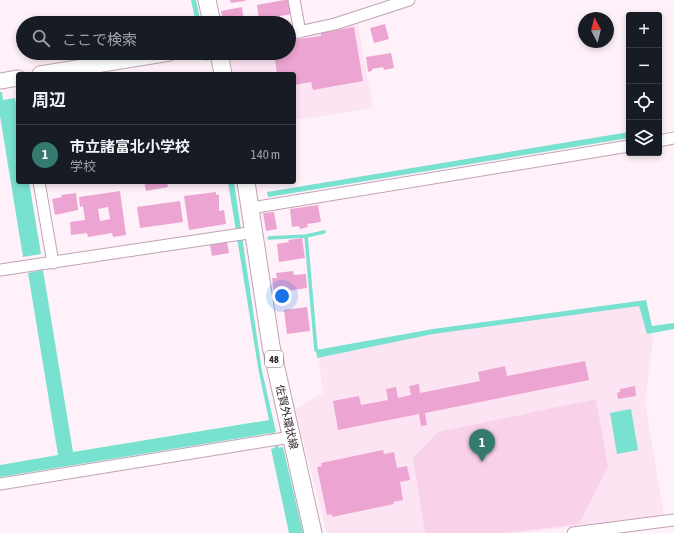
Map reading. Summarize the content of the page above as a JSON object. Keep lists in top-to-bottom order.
{
  "streets": {
    "main road": ["48", "佐賀外環状線"]
  },
  "north": "top",
  "page": {
    "map_buttons": ["+", "−"],
    "search": "ここで検索",
    "heading": "周辺",
    "list": [
      {
        "mark": "1",
        "name": "市立諸富北小学校",
        "note": "学校",
        "value": "140 m"
      }
    ],
    "pins": "1"
  }
}
